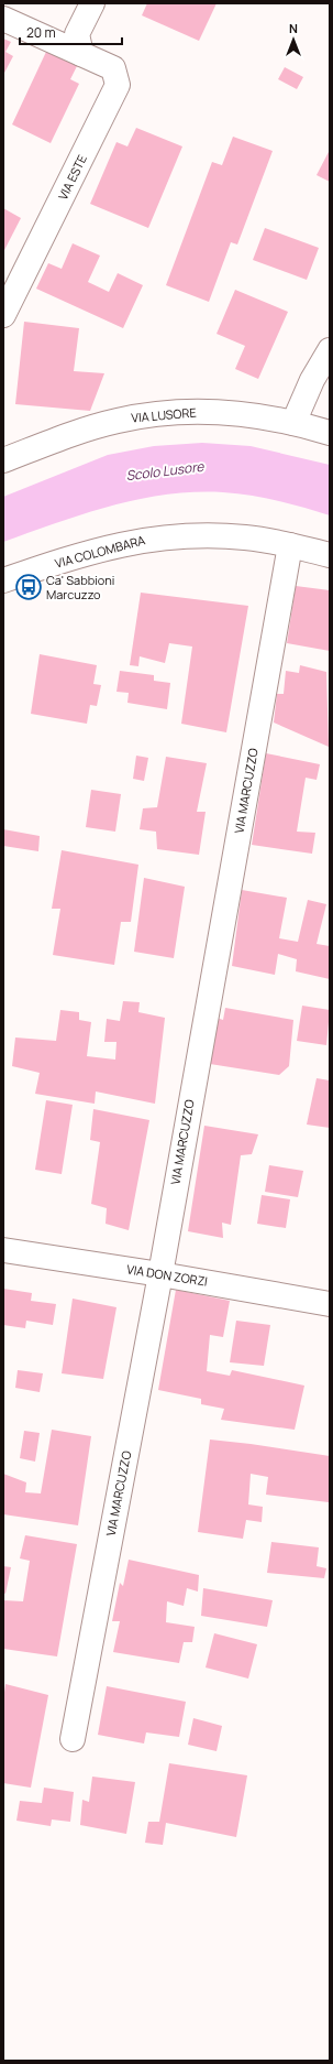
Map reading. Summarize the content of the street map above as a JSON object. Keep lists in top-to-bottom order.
{
  "streets": {
    "street": [
      "VIA ESTE",
      "VIA LUSORE",
      "VIA COLOMBARA",
      "VIA MARCUZZO",
      "VIA DON ZORZI"
    ]
  },
  "crossings": [
    ["VIA COLOMBARA", "VIA MARCUZZO"],
    ["VIA MARCUZZO", "VIA DON ZORZI"]
  ],
  "water": ["Scolo Lusore"],
  "places": {
    "bus stop": ["Ca' Sabbioni Marcuzzo"]
  },
  "scale_bar": "20 m",
  "north": "top"
}
